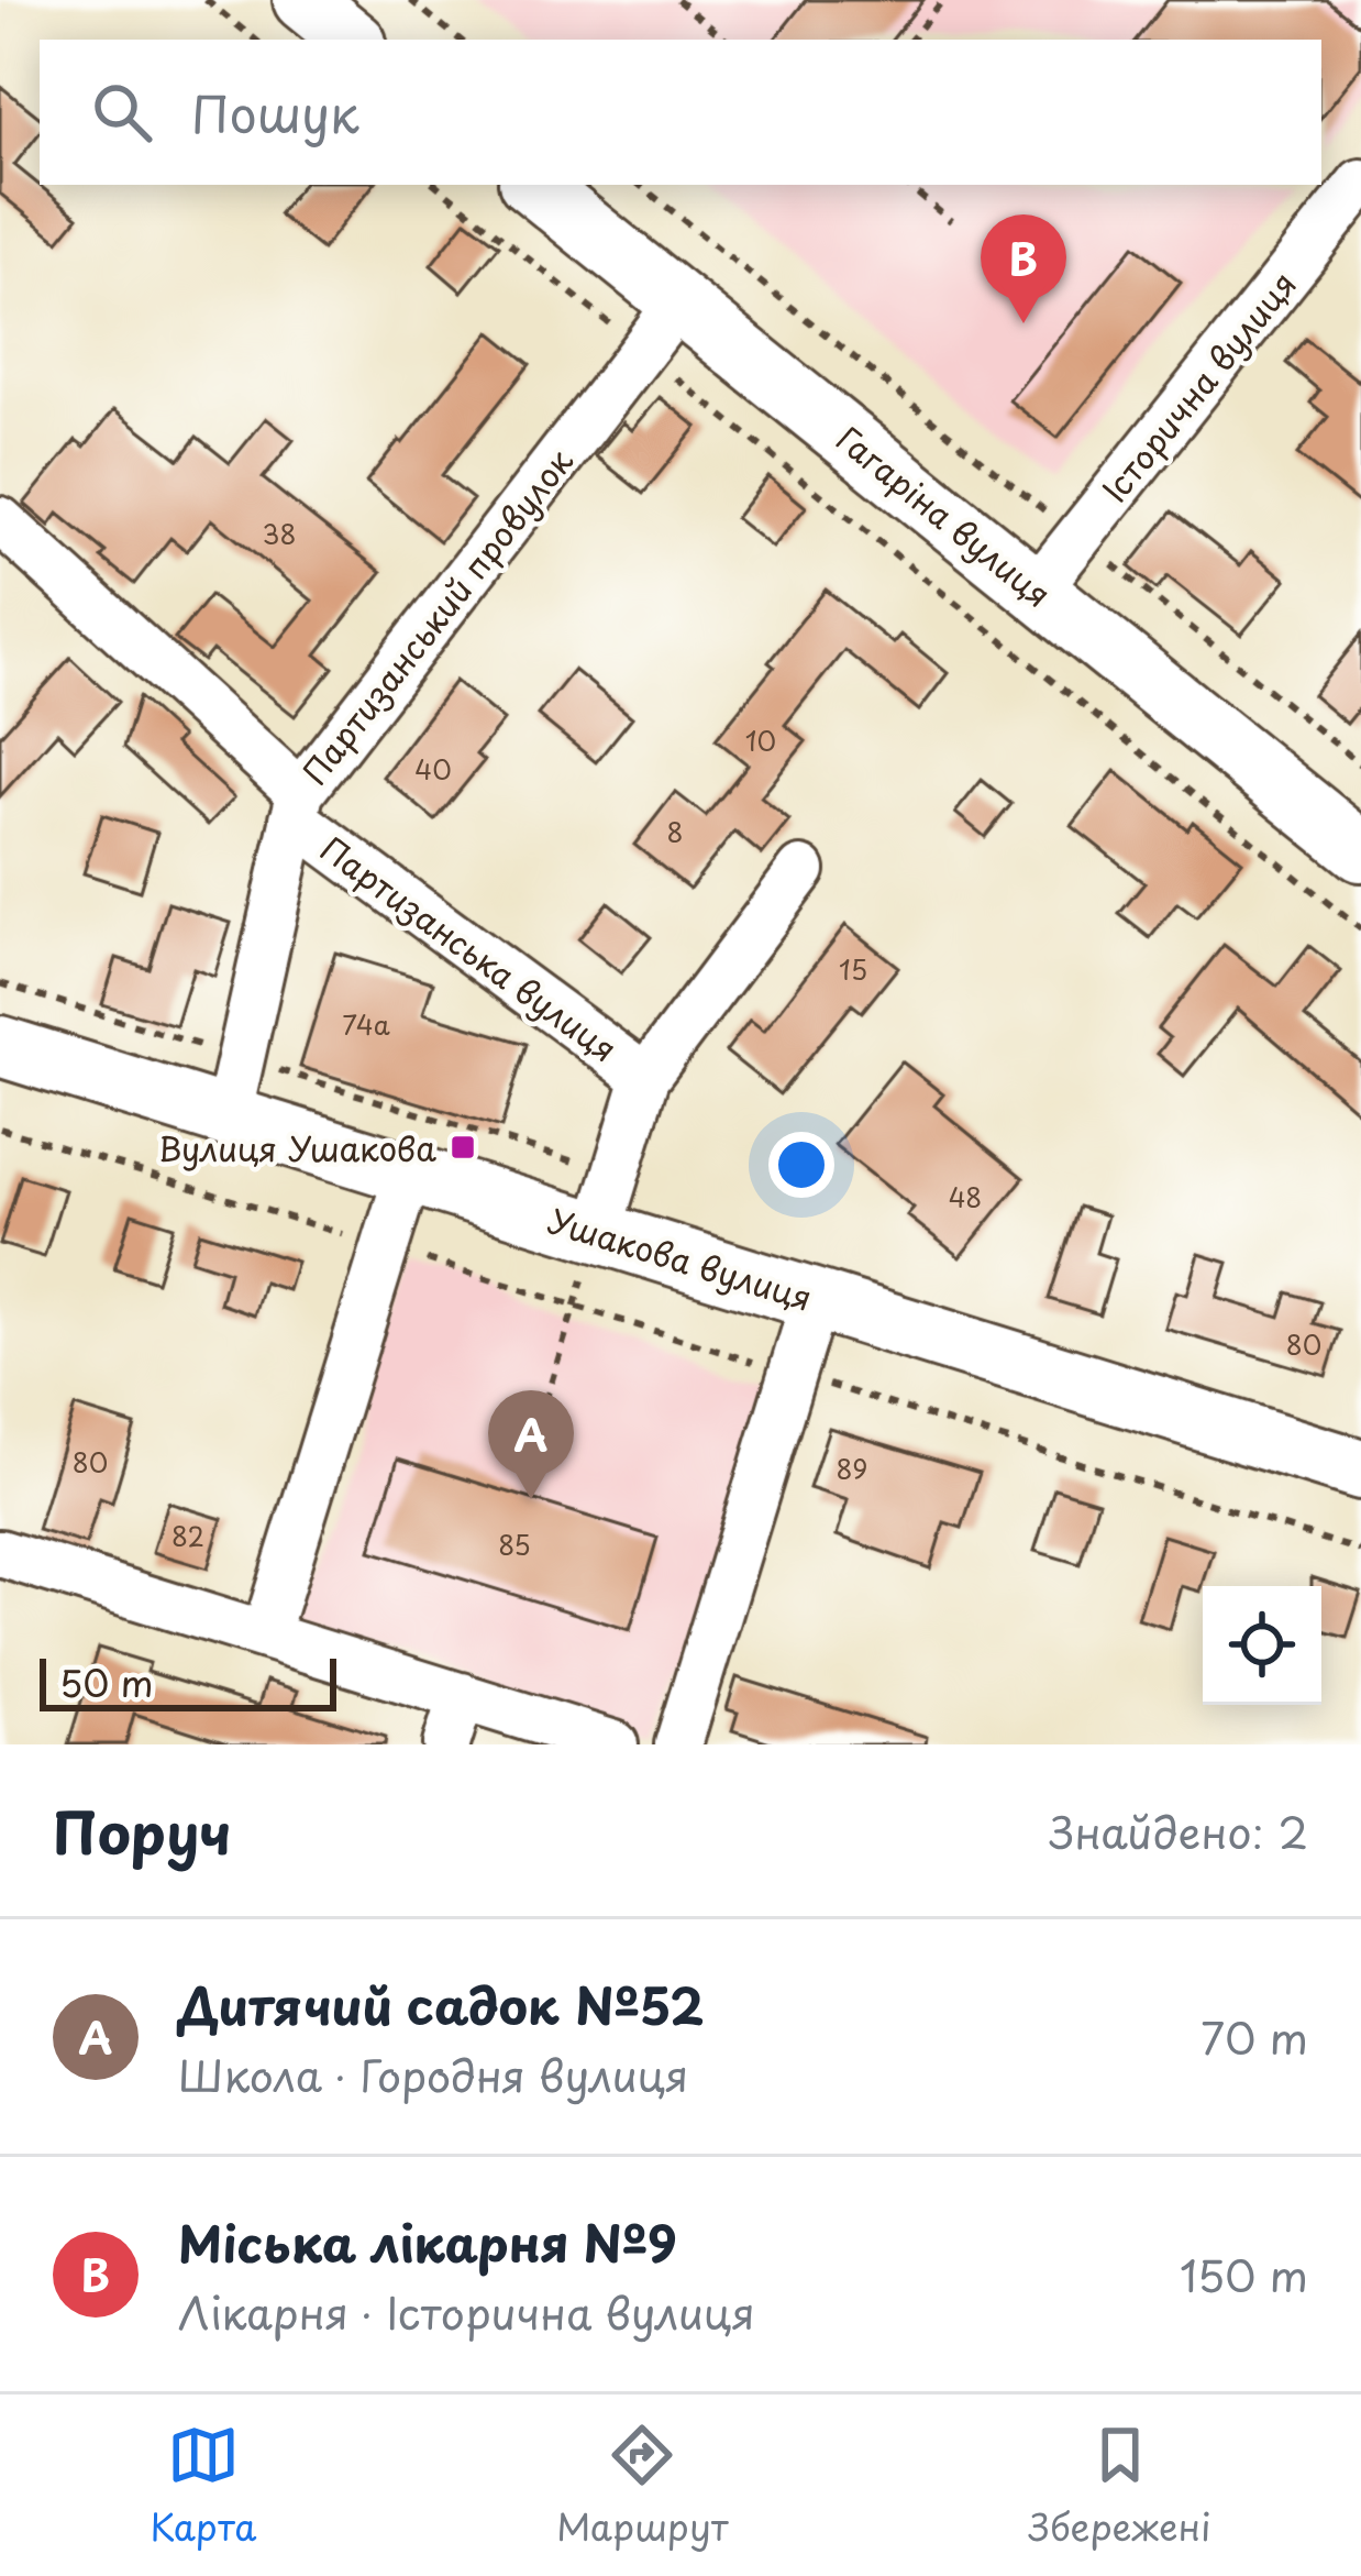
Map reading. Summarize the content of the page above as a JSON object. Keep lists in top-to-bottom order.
{
  "streets": {
    "street": [
      "Історична вулиця",
      "Гагаріна вулиця",
      "Партизанський провулок",
      "Партизанська вулиця",
      "Ушакова вулиця"
    ]
  },
  "crossings": [
    ["Історична вулиця", "Гагаріна вулиця"],
    ["Гагаріна вулиця", "Партизанський провулок"],
    ["Партизанський провулок", "Партизанська вулиця"],
    ["Партизанський провулок", "Ушакова вулиця"]
  ],
  "places": {
    "transit": ["Вулиця Ушакова"]
  },
  "house_numbers": [
    "38",
    "10",
    "40",
    "8",
    "15",
    "74а",
    "48",
    "80",
    "80",
    "89",
    "82",
    "85"
  ],
  "scale_bar": "50 m",
  "page": {
    "search": "Пошук",
    "pins": ["B", "A"],
    "scale": "50 m",
    "heading": ["Поруч", "Знайдено: 2"],
    "list": [
      {
        "mark": "A",
        "name": "Дитячий садок №52",
        "note": "Школа · Городня вулиця",
        "value": "70 m"
      },
      {
        "mark": "B",
        "name": "Міська лікарня №9",
        "note": "Лікарня · Історична вулиця",
        "value": "150 m"
      }
    ],
    "nav": ["Карта", "Маршрут", "Збережені"]
  }
}
